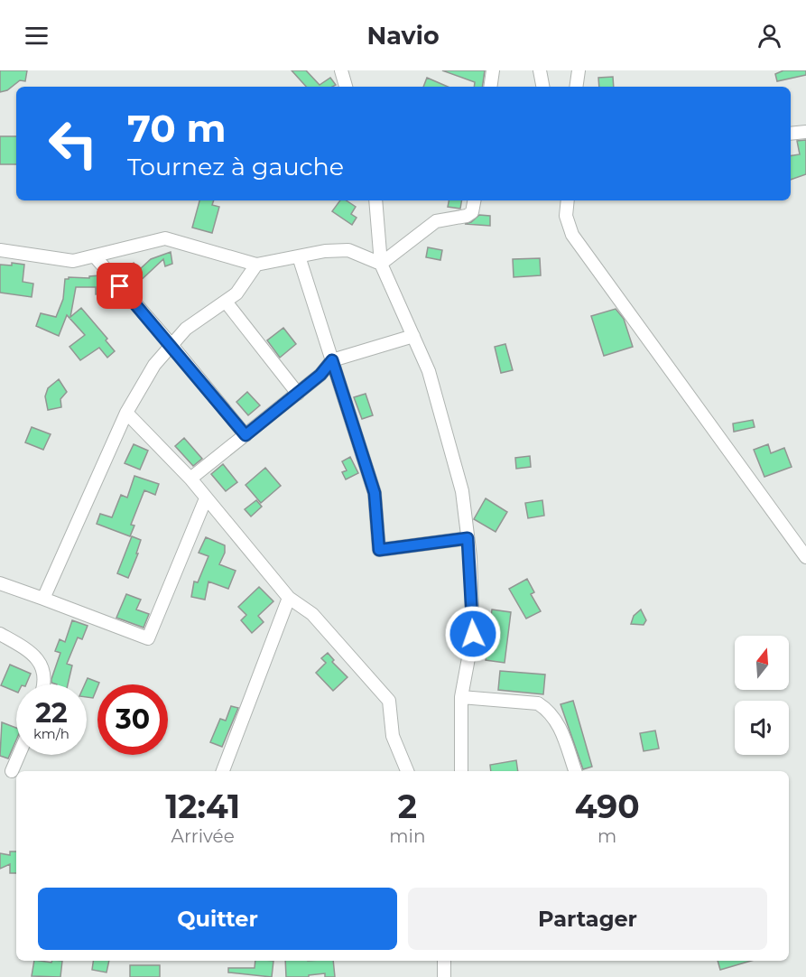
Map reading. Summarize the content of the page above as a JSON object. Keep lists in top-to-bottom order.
{
  "north": "top",
  "page": {
    "header": "Navio",
    "turn": ["70 m", "Tournez à gauche"],
    "speed": "22 km/h",
    "limit": "30",
    "eta": [
      "12:41",
      "Arrivée",
      "2",
      "min",
      "490",
      "m"
    ],
    "buttons": ["Quitter", "Partager"]
  }
}
